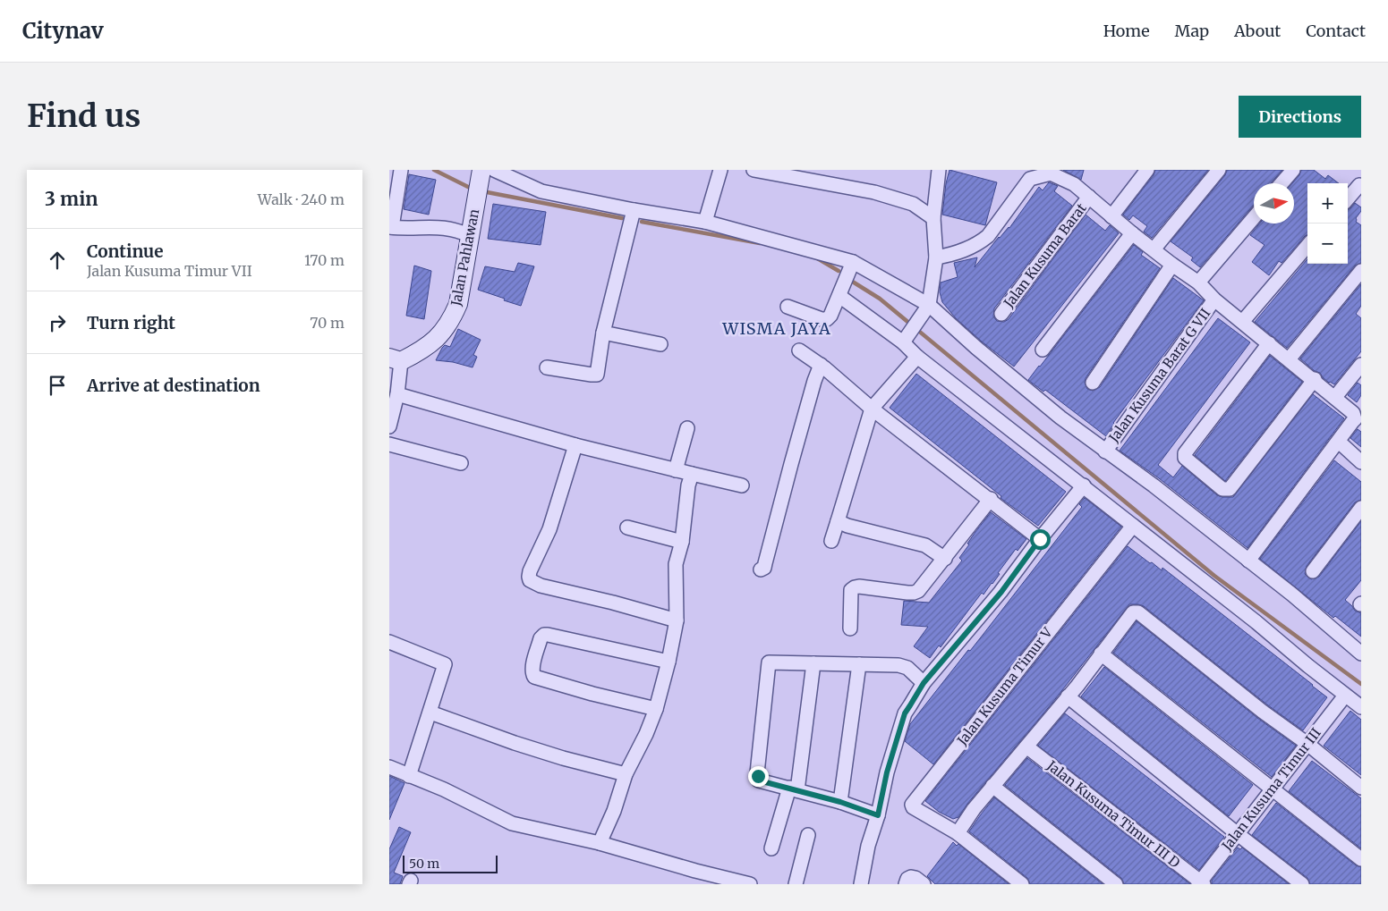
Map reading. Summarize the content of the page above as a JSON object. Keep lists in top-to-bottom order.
{
  "streets": {
    "street": [
      "Jalan Kusuma Barat",
      "Jalan Pahlawan",
      "Jalan Kusuma Barat G VII",
      "Jalan Kusuma Timur V",
      "Jalan Kusuma Timur III",
      "Jalan Kusuma Timur III D"
    ]
  },
  "crossings": [
    ["Jalan Kusuma Timur III", "Jalan Kusuma Timur III D"]
  ],
  "districts": ["WISMA JAYA"],
  "scale_bar": "50 m",
  "north": "right",
  "page": {
    "header": "Citynav",
    "nav": [
      "Home",
      "Map",
      "About",
      "Contact"
    ],
    "buttons": "Directions",
    "title": "Find us",
    "heading": ["3 min", "Walk · 240 m"],
    "map_buttons": ["+", "−"],
    "list": [
      ["Continue", "Jalan Kusuma Timur VII", "170 m"],
      ["Turn right", "70 m"],
      "Arrive at destination"
    ],
    "scale": "50 m"
  }
}
